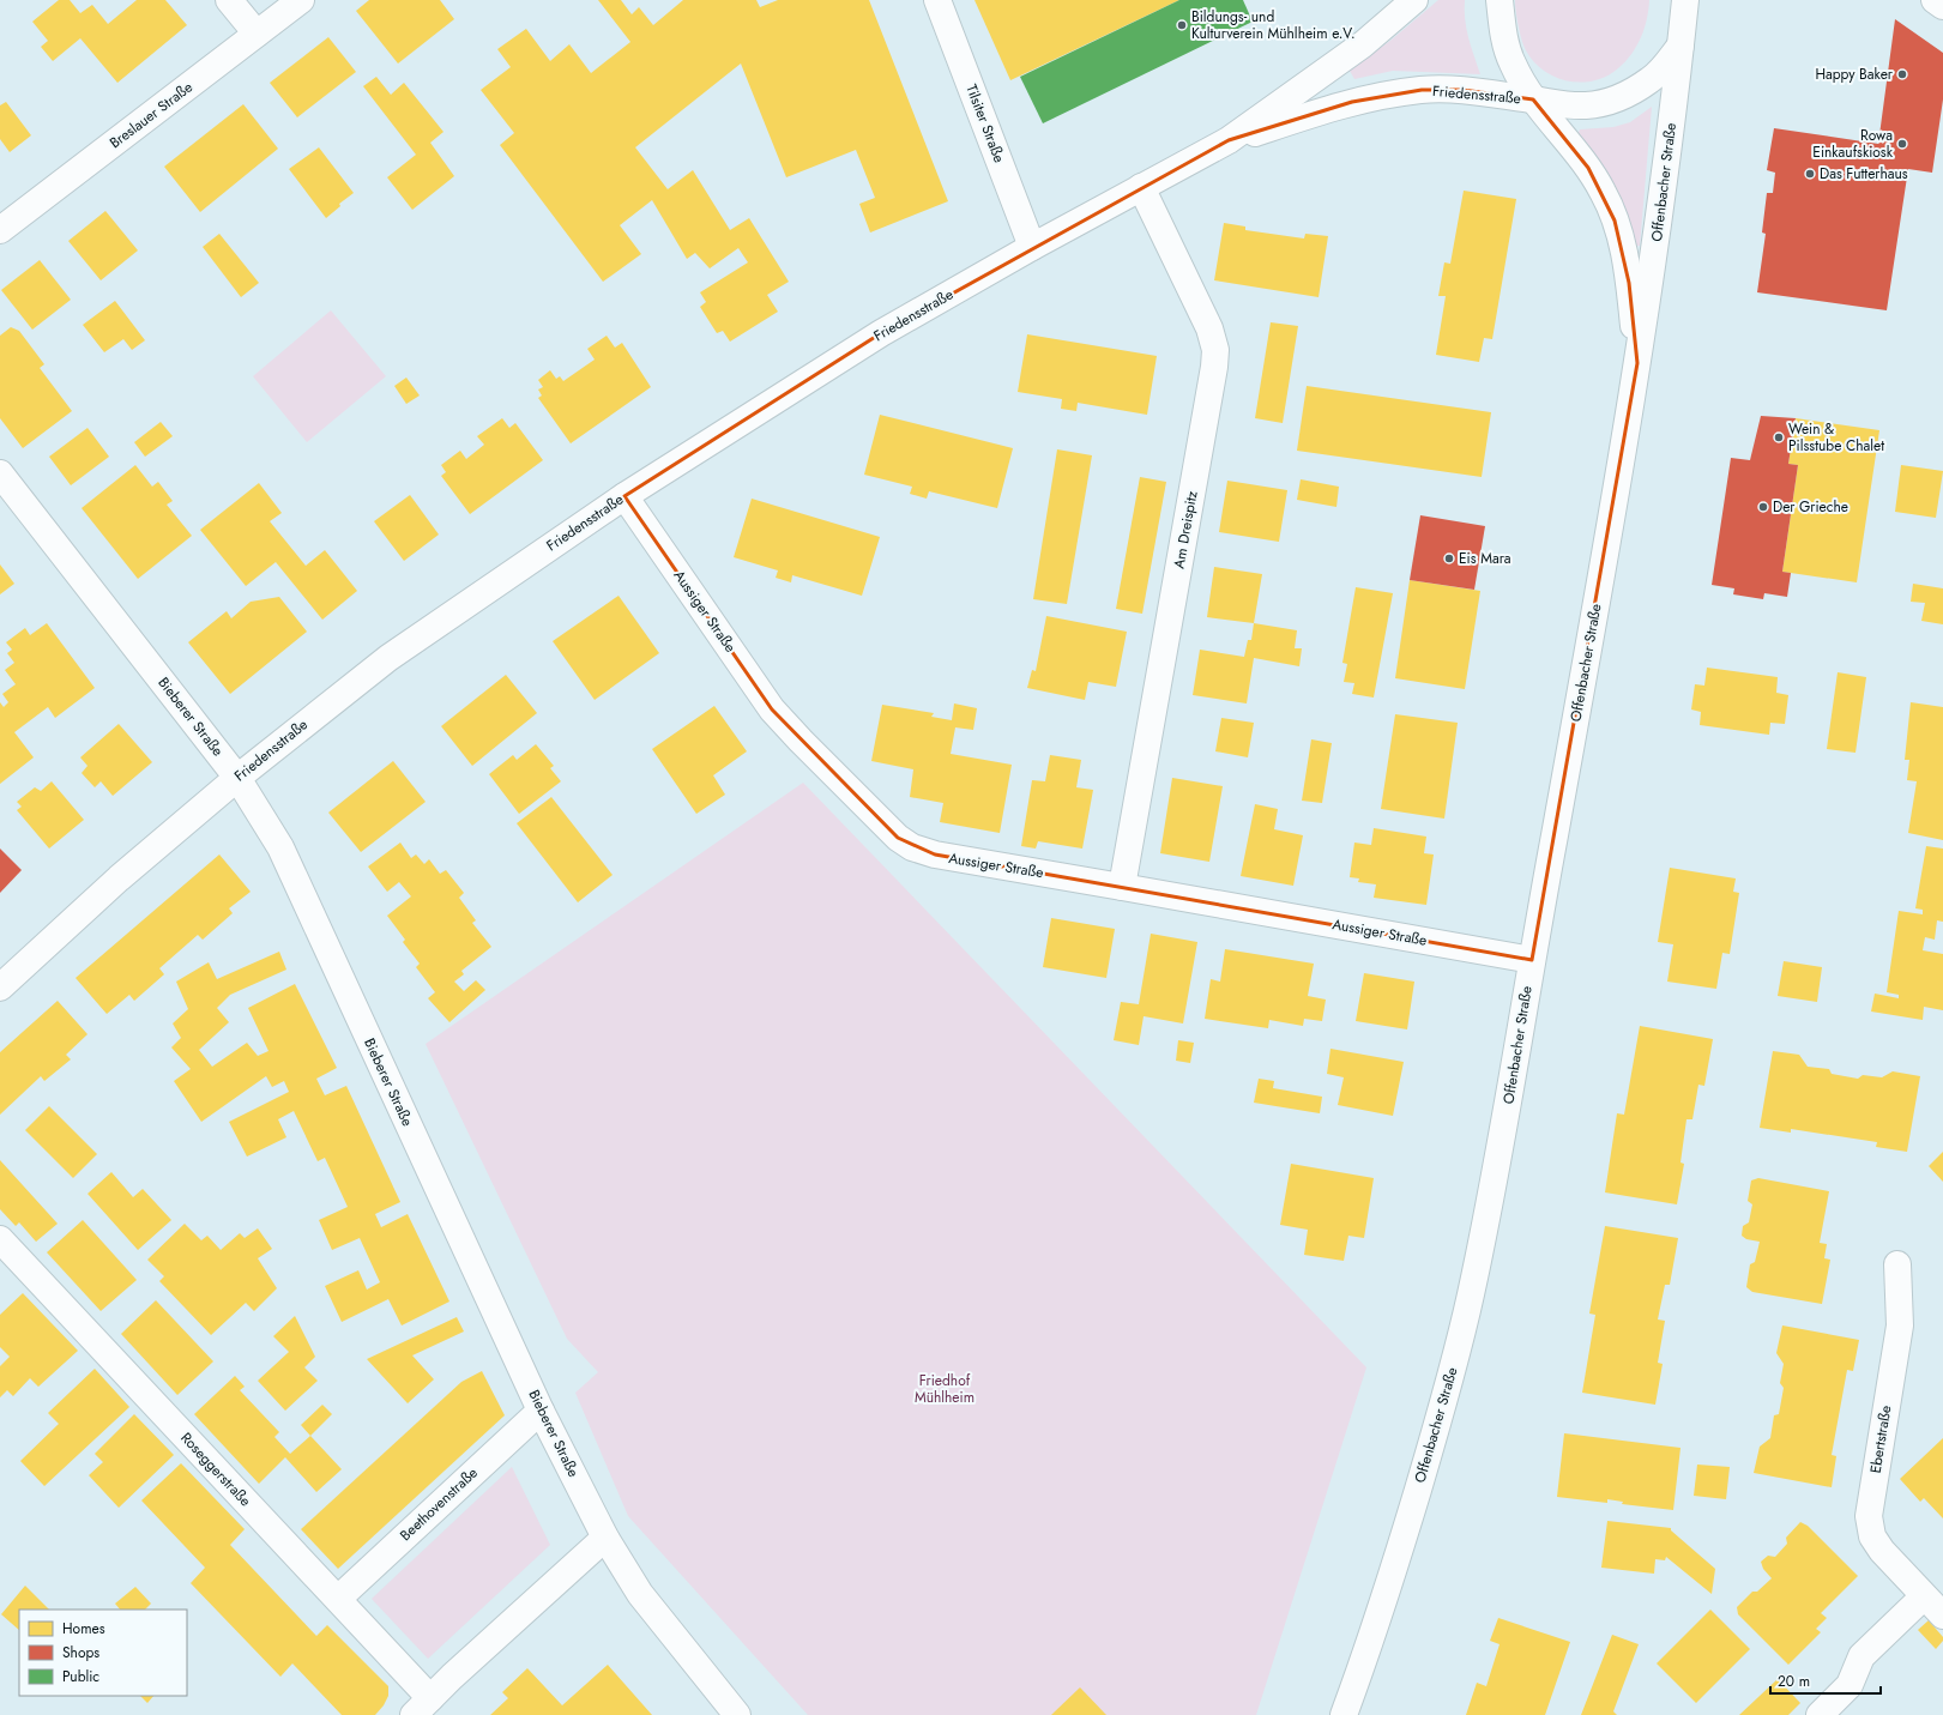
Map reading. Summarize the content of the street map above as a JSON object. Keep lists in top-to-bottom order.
{
  "streets": {
    "street": [
      "Friedensstraße",
      "Breslauer Straße",
      "Tilsiter Straße",
      "Offenbacher Straße",
      "Am Dreispitz",
      "Aussiger Straße",
      "Bieberer Straße",
      "Ebertstraße",
      "Roseggerstraße",
      "Beethovenstraße"
    ]
  },
  "crossings": [
    ["Friedensstraße", "Tilsiter Straße"],
    ["Friedensstraße", "Offenbacher Straße"],
    ["Friedensstraße", "Am Dreispitz"],
    ["Friedensstraße", "Aussiger Straße"],
    ["Friedensstraße", "Bieberer Straße"],
    ["Offenbacher Straße", "Aussiger Straße"],
    ["Am Dreispitz", "Aussiger Straße"],
    ["Bieberer Straße", "Beethovenstraße"],
    ["Roseggerstraße", "Beethovenstraße"]
  ],
  "parks": ["Friedhof Mühlheim"],
  "places": [
    "Bildungs- und Kulturverein Mühlheim e.V.",
    "Happy Baker",
    "Rowa Einkaufskiosk",
    "Das Futterhaus",
    "Wein & Pilsstube Chalet",
    "Der Grieche",
    "Eis Mara"
  ],
  "legend": ["Homes", "Shops", "Public"],
  "scale_bar": "20 m"
}
